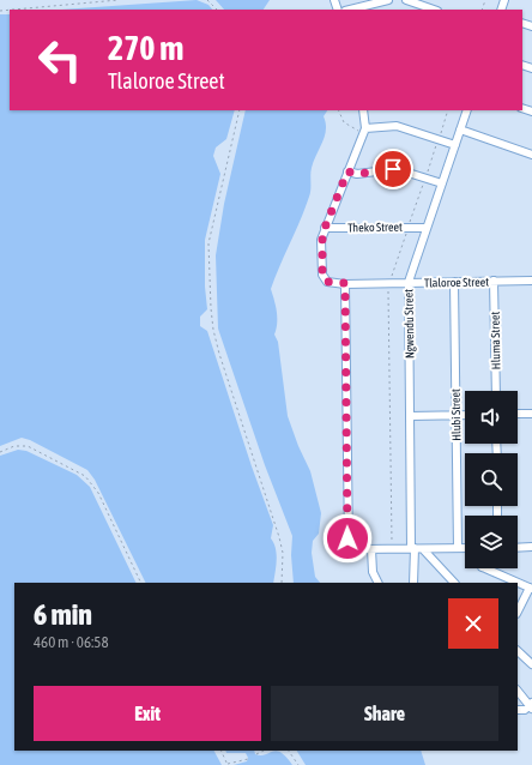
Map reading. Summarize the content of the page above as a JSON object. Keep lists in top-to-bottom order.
{
  "streets": {
    "street": [
      "Theko Street",
      "Tlaloroe Street",
      "Ngwendu Street",
      "Hluma Street",
      "Hlubi Street"
    ]
  },
  "crossings": [
    ["Theko Street", "Tlaloroe Street"],
    ["Theko Street", "Ngwendu Street"],
    ["Tlaloroe Street", "Ngwendu Street"],
    ["Tlaloroe Street", "Hluma Street"],
    ["Tlaloroe Street", "Hlubi Street"]
  ],
  "page": {
    "turn": ["270 m", "Tlaloroe Street"],
    "heading": ["6 min", "460 m · 06:58"],
    "buttons": ["Exit", "Share"]
  }
}
